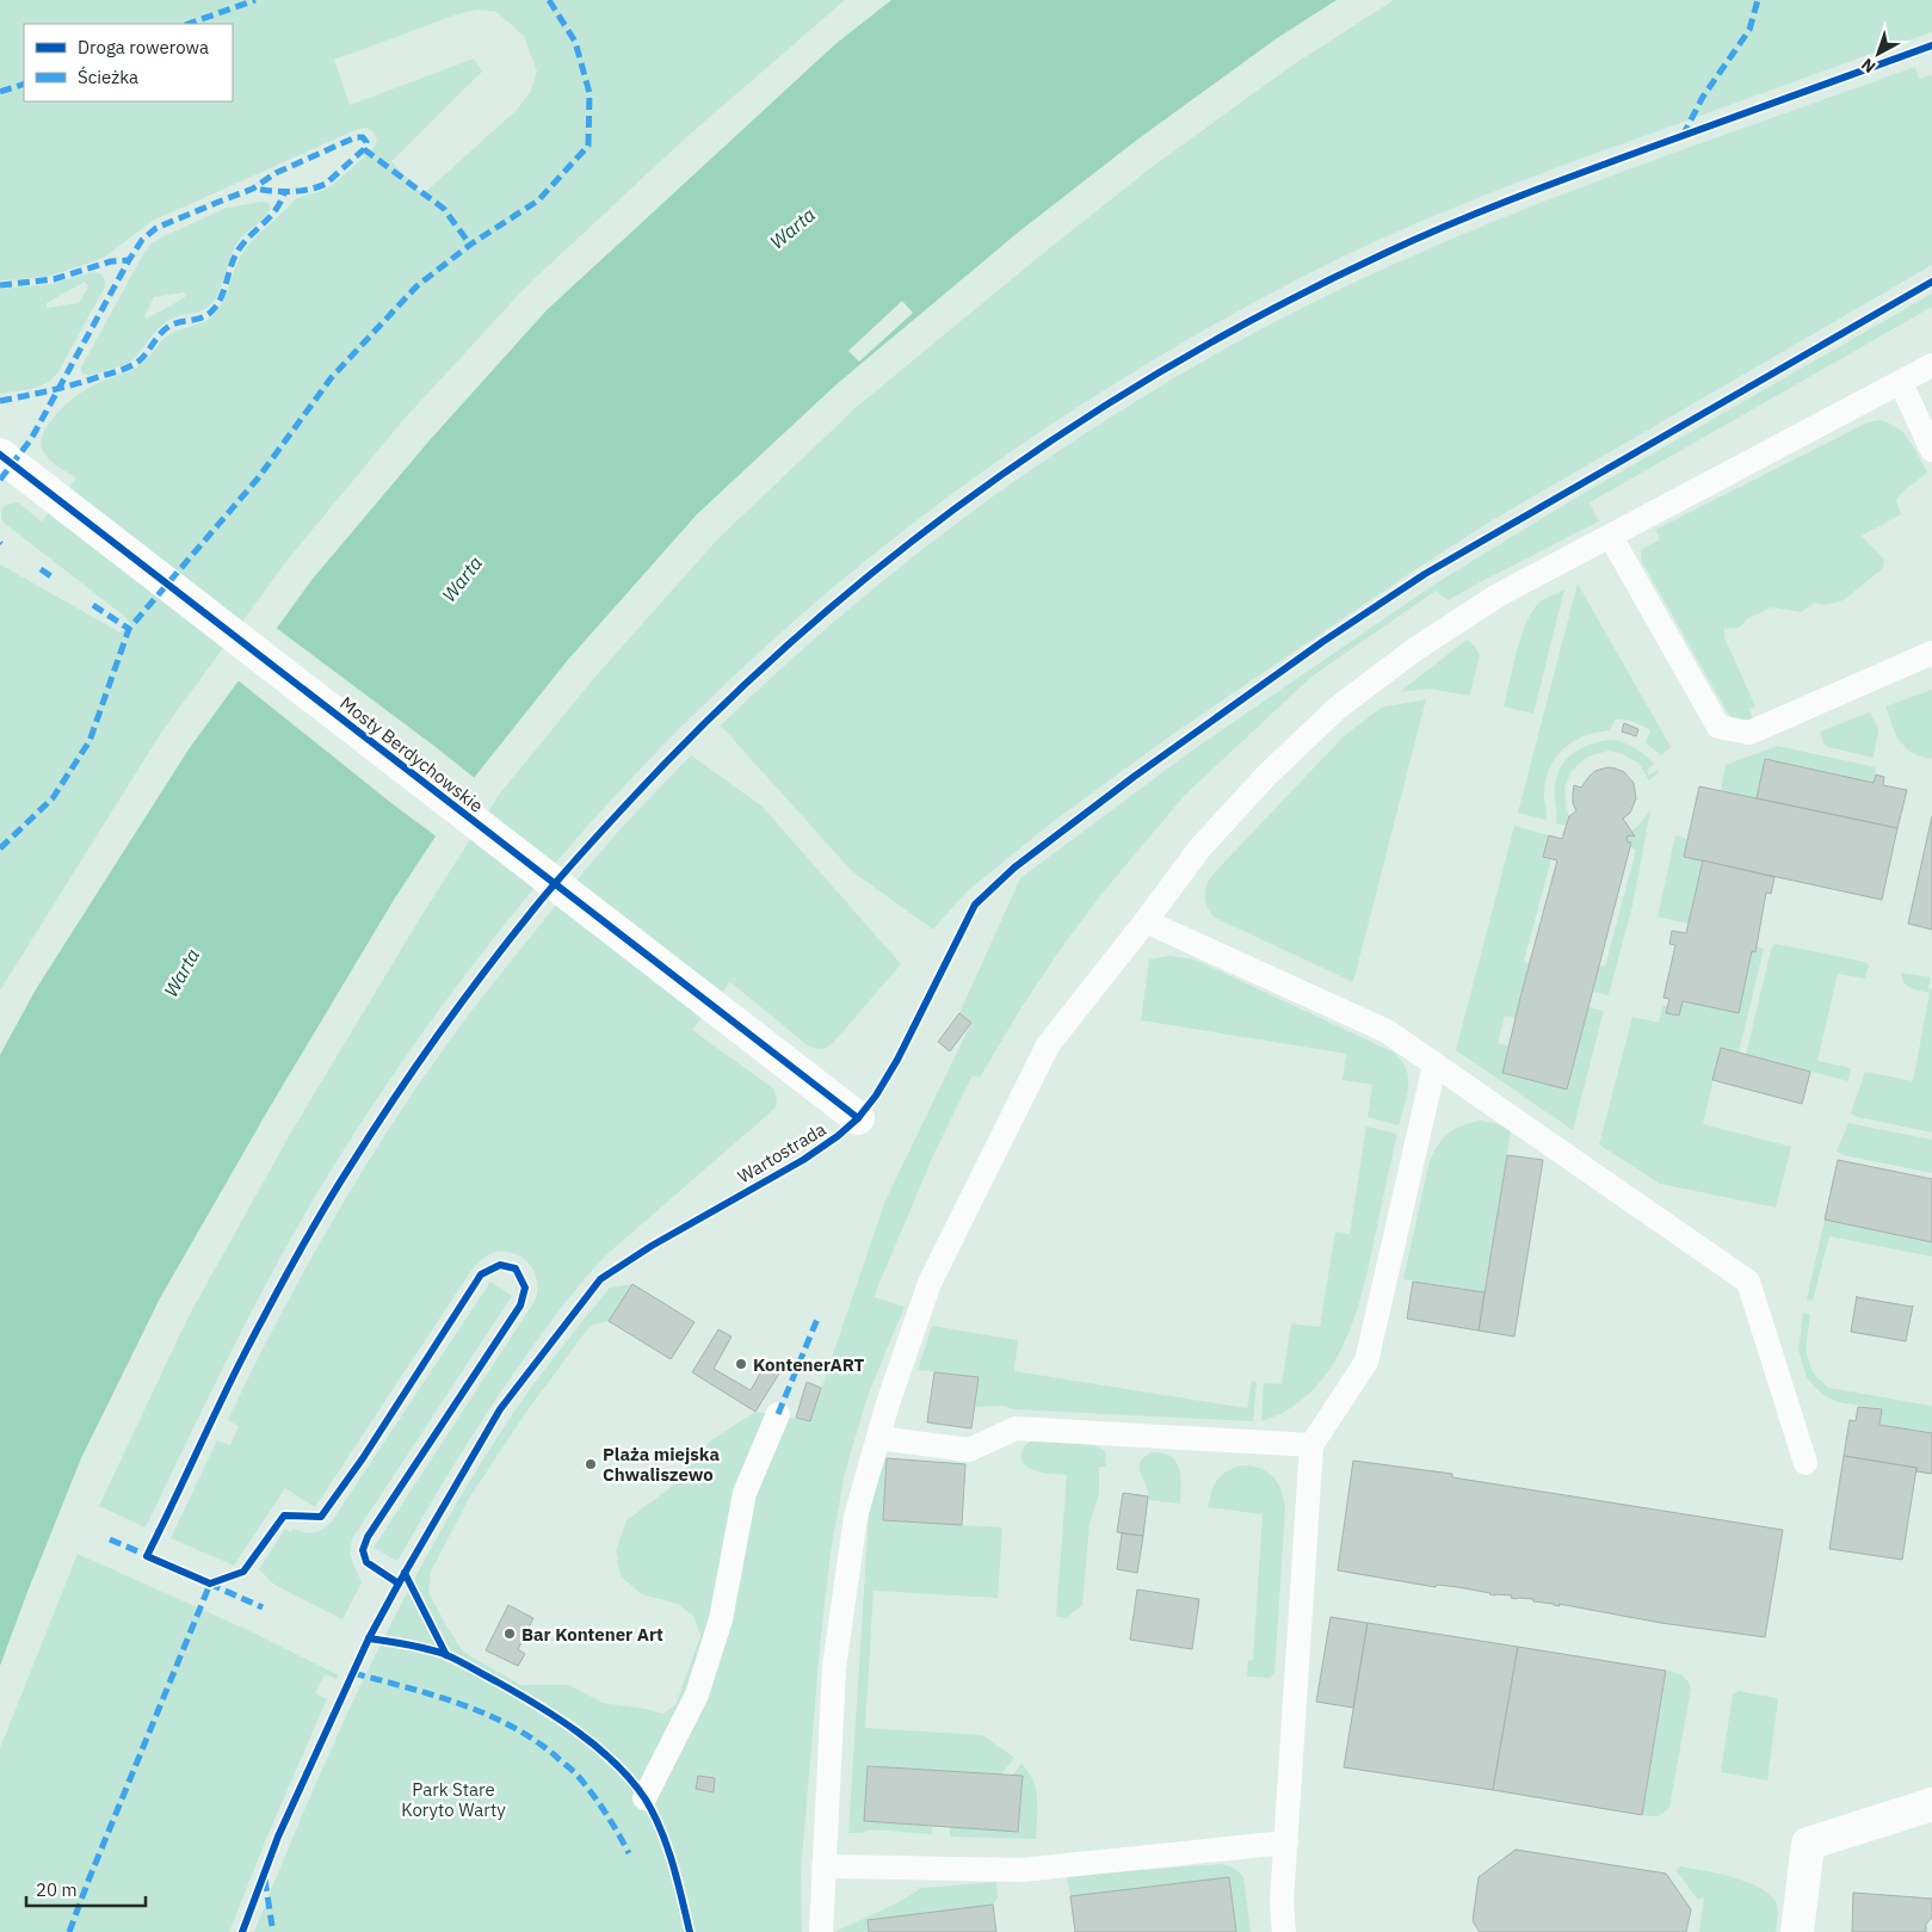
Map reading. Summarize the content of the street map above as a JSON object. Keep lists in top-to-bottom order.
{
  "streets": {
    "street": ["Mosty Berdychowskie"],
    "cycle path": ["Wartostrada"]
  },
  "water": ["Warta"],
  "parks": ["Park Stare Koryto Warty"],
  "places": ["KontenerART", "Plaża miejska Chwaliszewo", "Bar Kontener Art"],
  "legend": ["Droga rowerowa", "Ścieżka"],
  "scale_bar": "20 m",
  "north": "bottom left"
}
